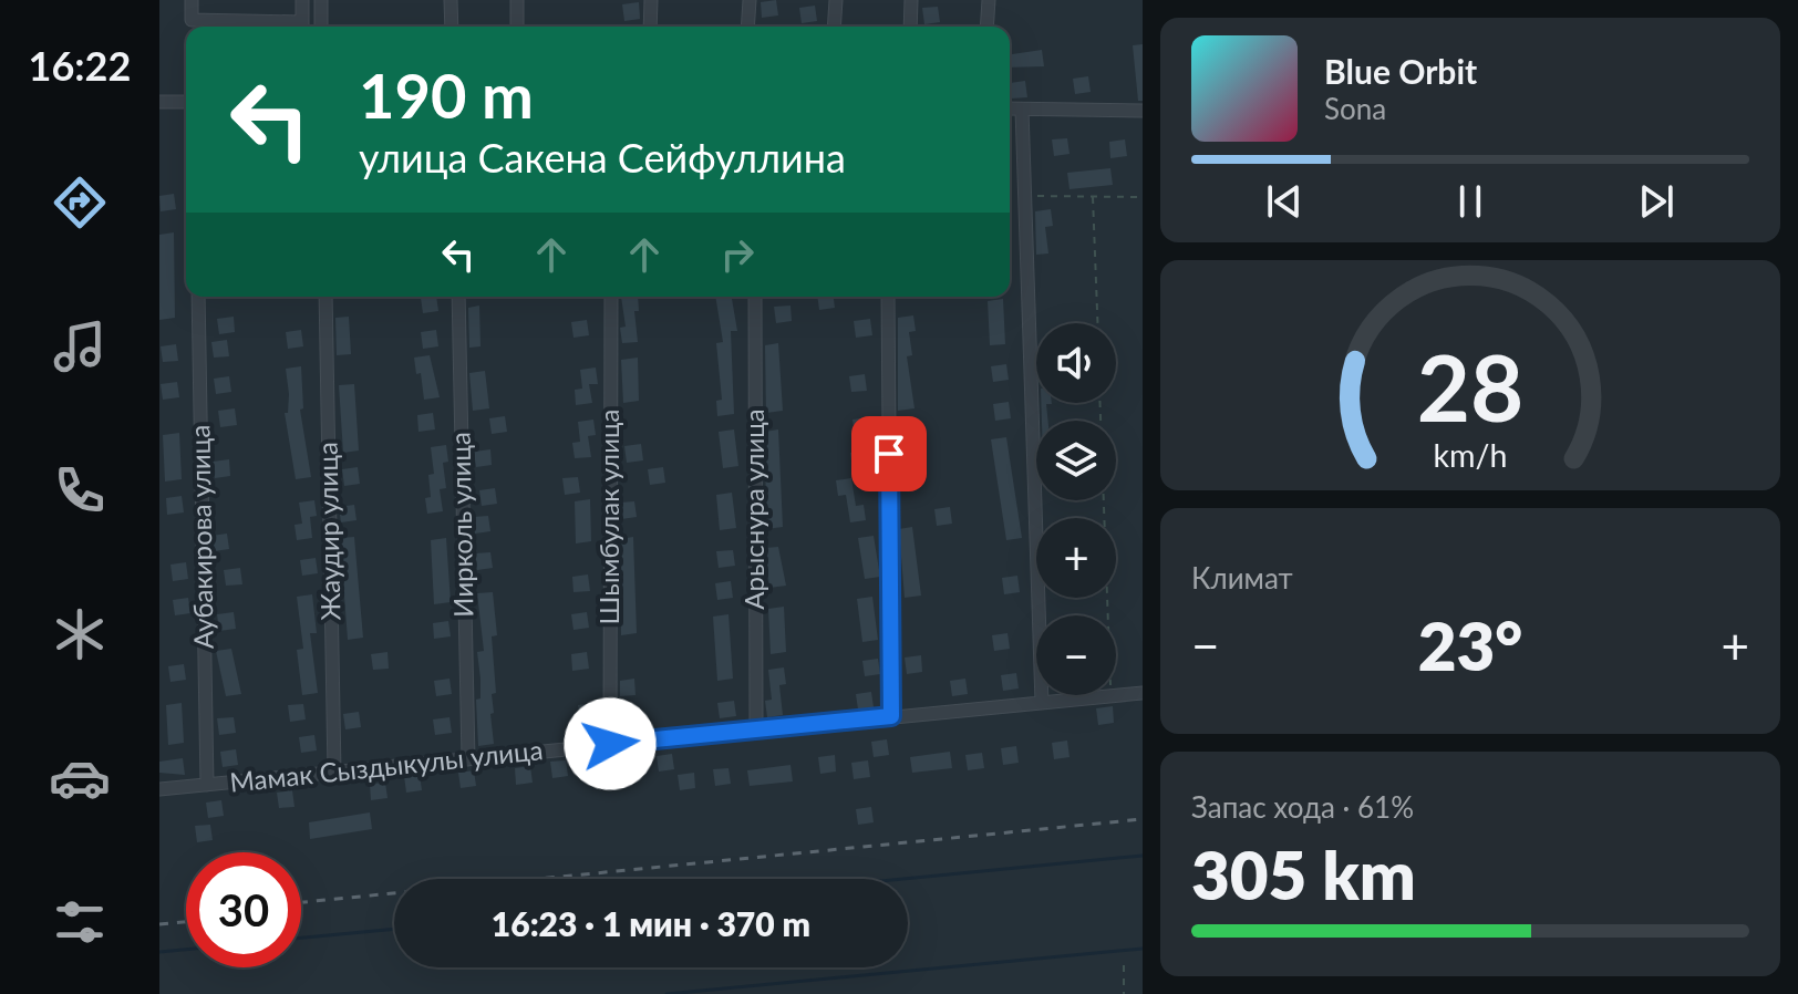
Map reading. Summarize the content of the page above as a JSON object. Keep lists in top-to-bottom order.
{
  "streets": {
    "street": [
      "Арыснура улица",
      "Шымбулак улица",
      "Иирколь улица",
      "Жаудир улица",
      "Аубакирова улица",
      "Мамак Сыздыкулы улица"
    ]
  },
  "crossings": [
    ["Арыснура улица", "Мамак Сыздыкулы улица"],
    ["Шымбулак улица", "Мамак Сыздыкулы улица"],
    ["Иирколь улица", "Мамак Сыздыкулы улица"],
    ["Жаудир улица", "Мамак Сыздыкулы улица"],
    ["Аубакирова улица", "Мамак Сыздыкулы улица"]
  ],
  "page": {
    "tabs": "16:22",
    "turn": ["190 m", "улица Сакена Сейфуллина"],
    "song": ["Blue Orbit", "Sona"],
    "map_buttons": ["+", "−"],
    "tile": [
      "Климат",
      ["Запас хода · 61%", "305 km"]
    ],
    "heat": ["−", "23°", "+"],
    "limit": "30",
    "trip": "16:23 · 1 мин · 370 m",
    "gauge": ["28", "km/h"]
  }
}
